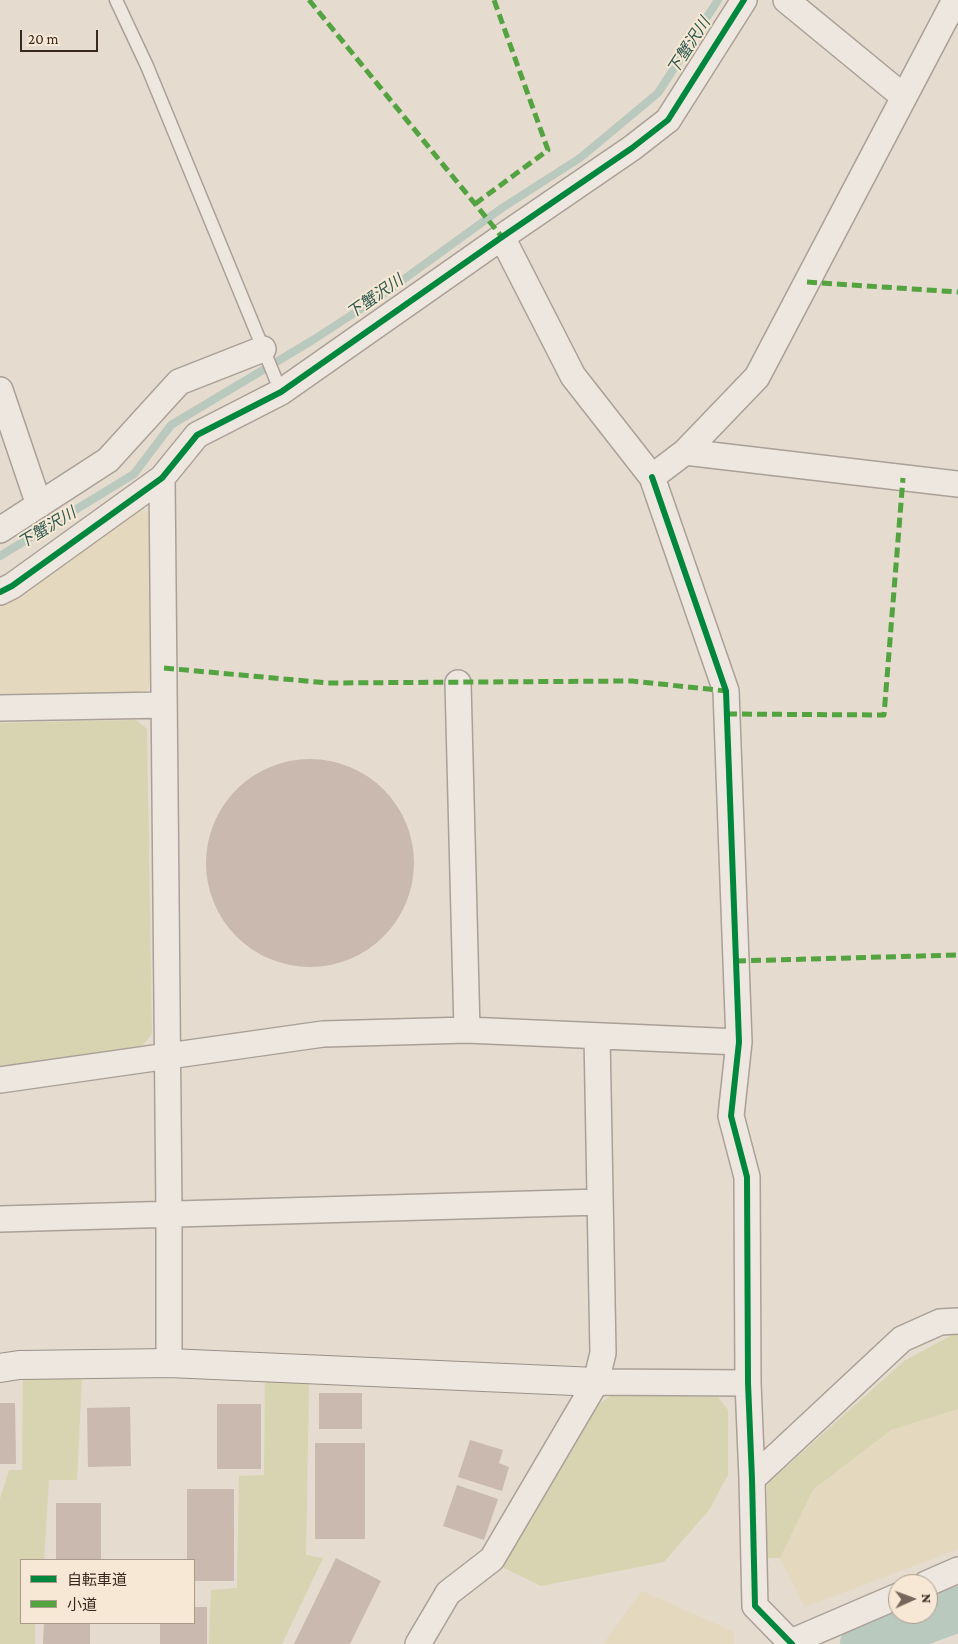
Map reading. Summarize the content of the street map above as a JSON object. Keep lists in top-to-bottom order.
{
  "water": ["下蟹沢川"],
  "legend": ["自転車道", "小道"],
  "scale_bar": "20 m",
  "north": "right"
}
